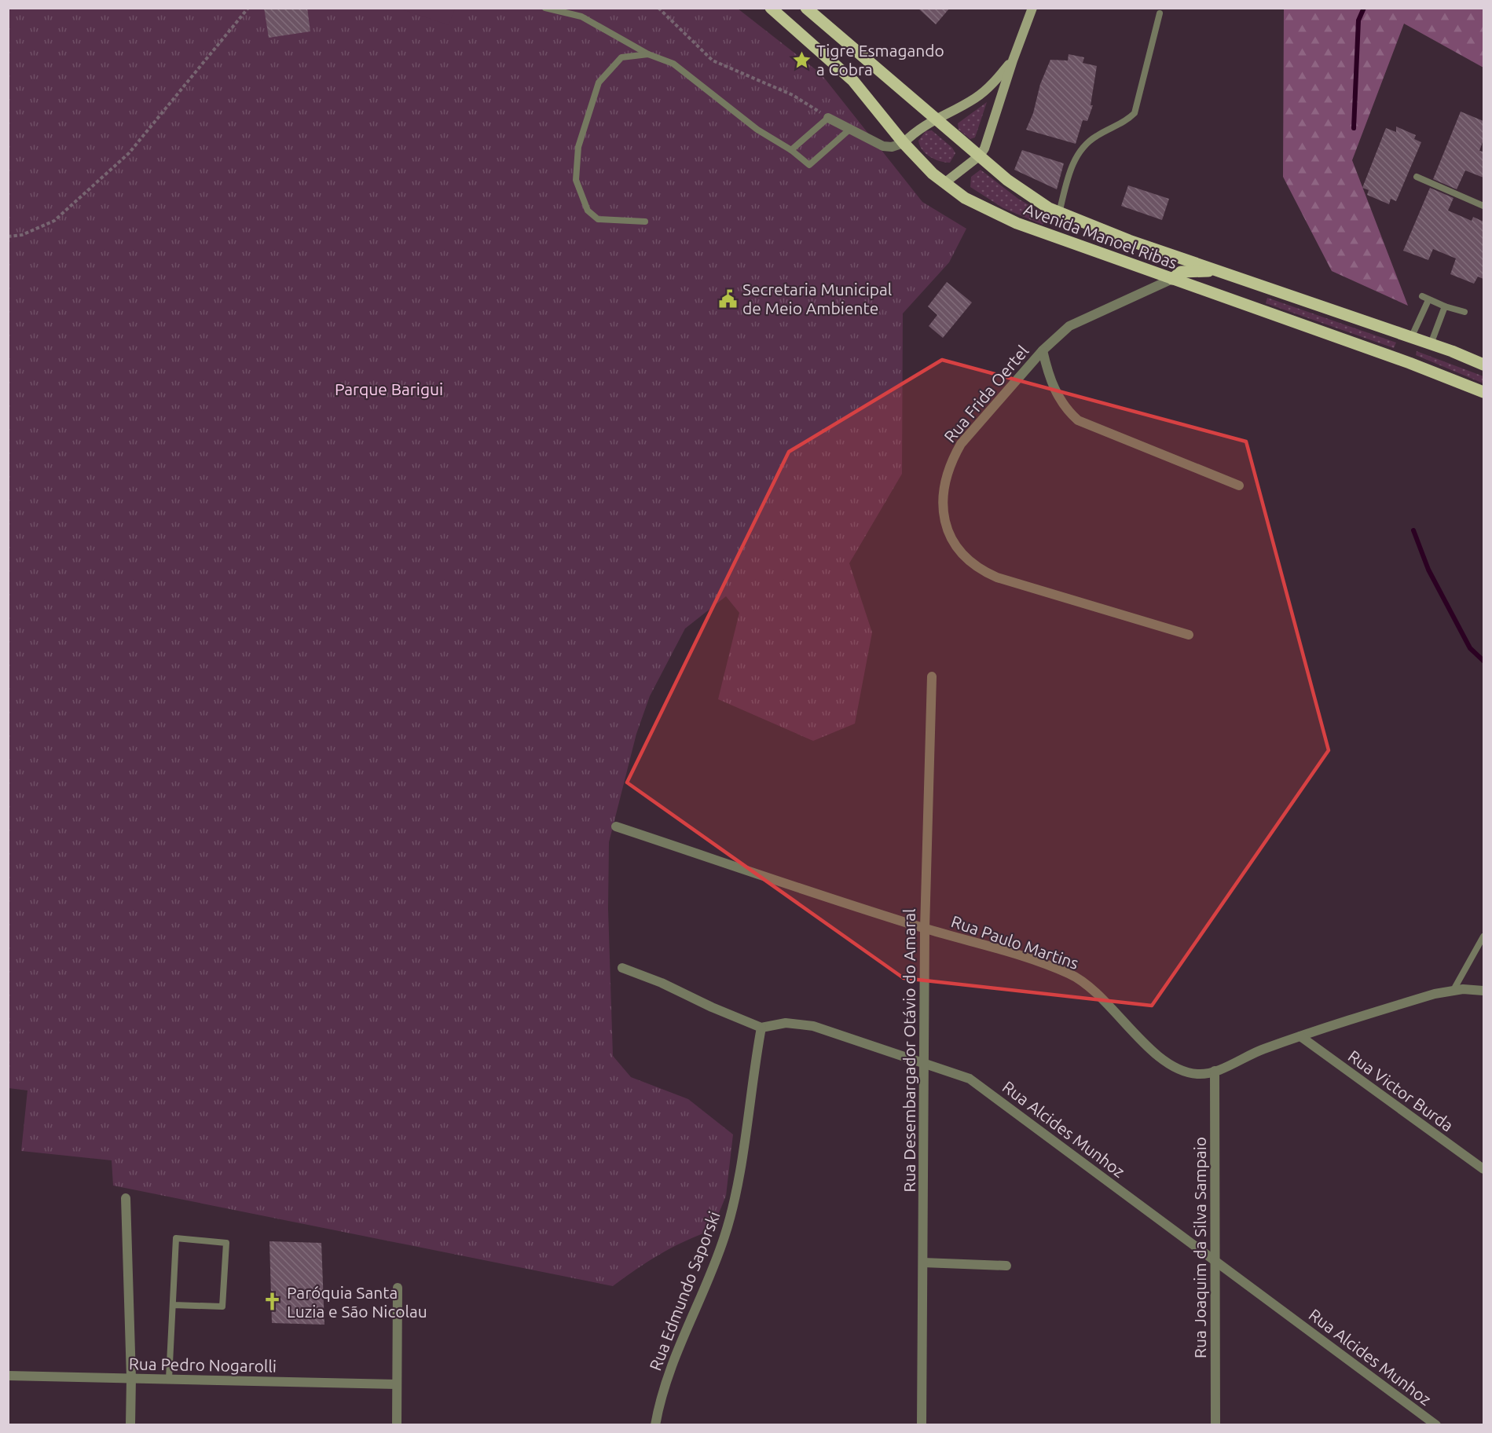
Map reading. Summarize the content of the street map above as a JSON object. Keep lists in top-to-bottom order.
{
  "streets": {
    "main road": ["Avenida Manoel Ribas"],
    "street": [
      "Rua Frida Oertel",
      "Rua Paulo Martins",
      "Rua Desembargador Otávio do Amaral",
      "Rua Victor Burda",
      "Rua Alcides Munhoz",
      "Rua Joaquim da Silva Sampaio",
      "Rua Edmundo Saporski",
      "Rua Pedro Nogarolli"
    ]
  },
  "crossings": [
    ["Avenida Manoel Ribas", "Rua Frida Oertel"],
    ["Rua Paulo Martins", "Rua Desembargador Otávio do Amaral"],
    ["Rua Paulo Martins", "Rua Victor Burda"],
    ["Rua Paulo Martins", "Rua Joaquim da Silva Sampaio"],
    ["Rua Desembargador Otávio do Amaral", "Rua Alcides Munhoz"],
    ["Rua Alcides Munhoz", "Rua Joaquim da Silva Sampaio"],
    ["Rua Alcides Munhoz", "Rua Edmundo Saporski"]
  ],
  "parks": ["Parque Barigui"],
  "places": {
    "place": ["Tigre Esmagando a Cobra"],
    "public building": ["Secretaria Municipal de Meio Ambiente"],
    "church": ["Paróquia Santa Luzia e São Nicolau"]
  }
}
